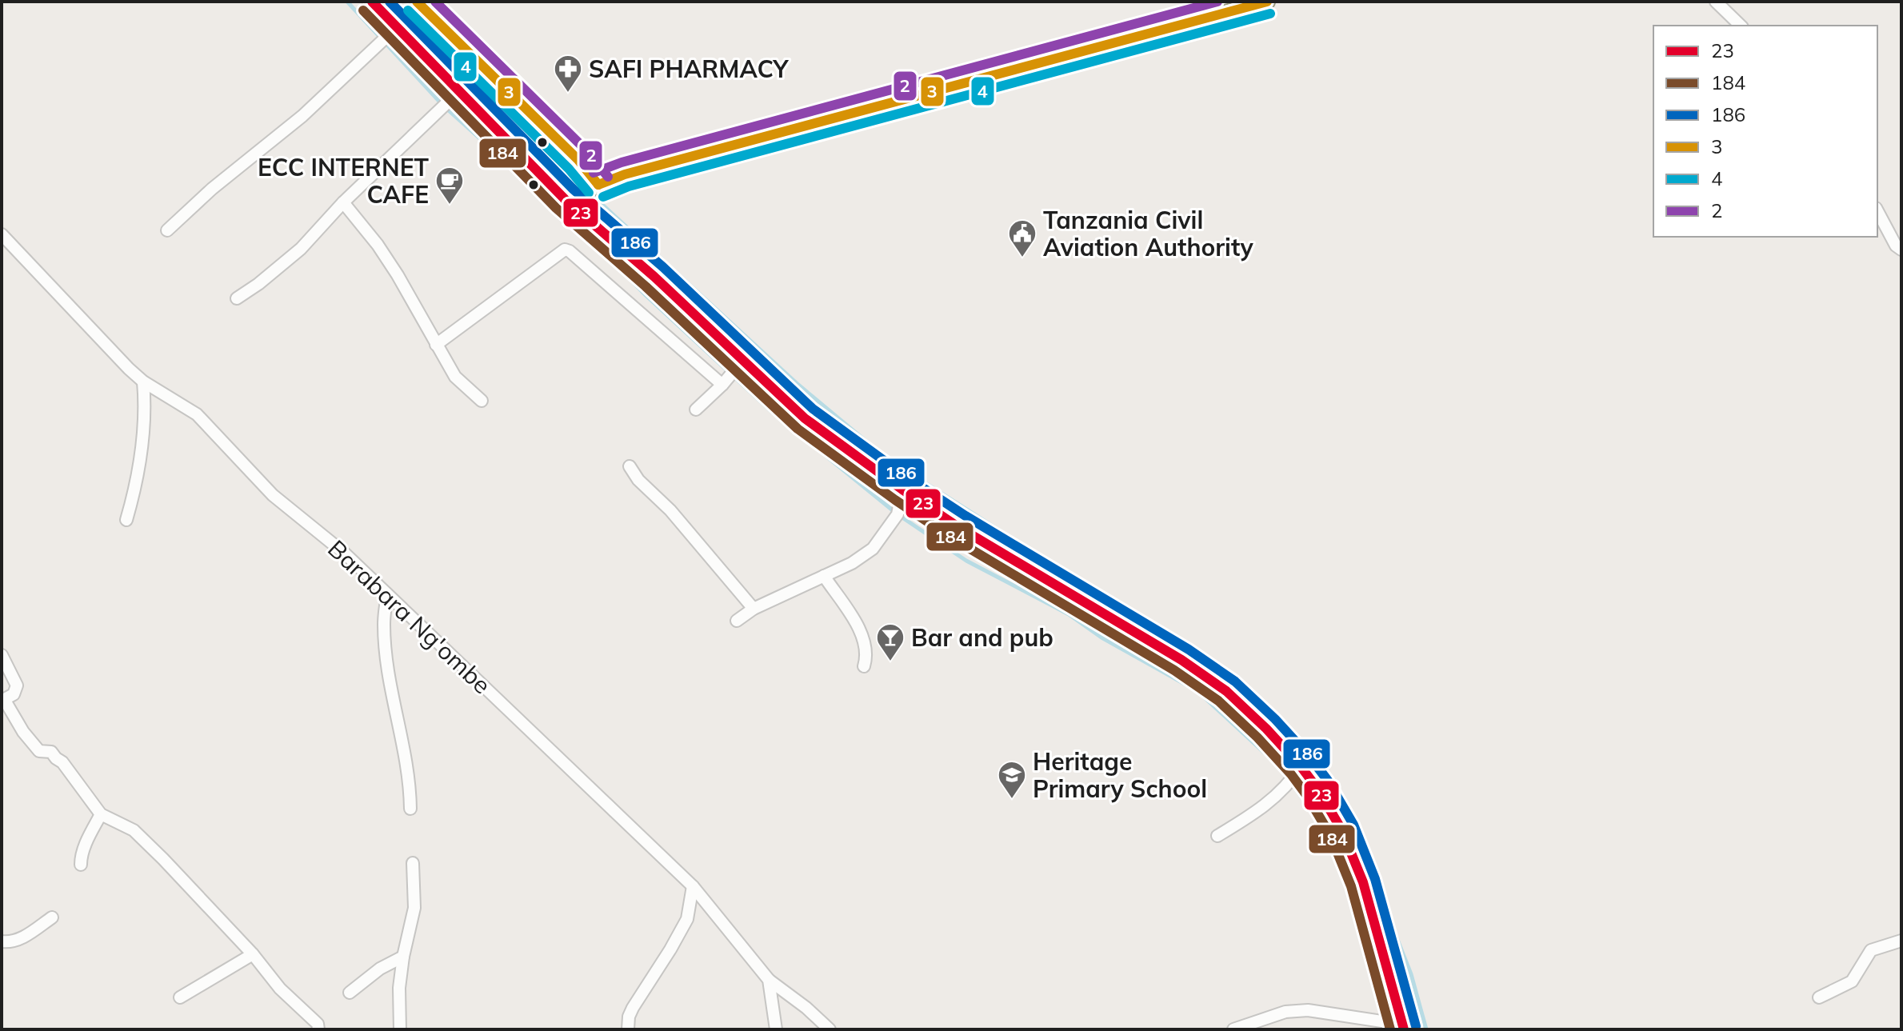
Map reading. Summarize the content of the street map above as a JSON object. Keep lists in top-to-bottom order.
{
  "streets": {
    "street": ["Barabara Ng'ombe"]
  },
  "places": {
    "pharmacy": ["SAFI PHARMACY"],
    "cafe": ["ECC INTERNET CAFE"],
    "public building": ["Tanzania Civil Aviation Authority"],
    "bar": ["Bar and pub"],
    "school or university": ["Heritage Primary School"]
  },
  "lines": [
    "transit line 23",
    "transit line 186",
    "transit line 3",
    "transit line 2",
    "transit line 184",
    "transit line 4"
  ],
  "legend": [
    "23",
    "184",
    "186",
    "3",
    "4",
    "2"
  ]
}
